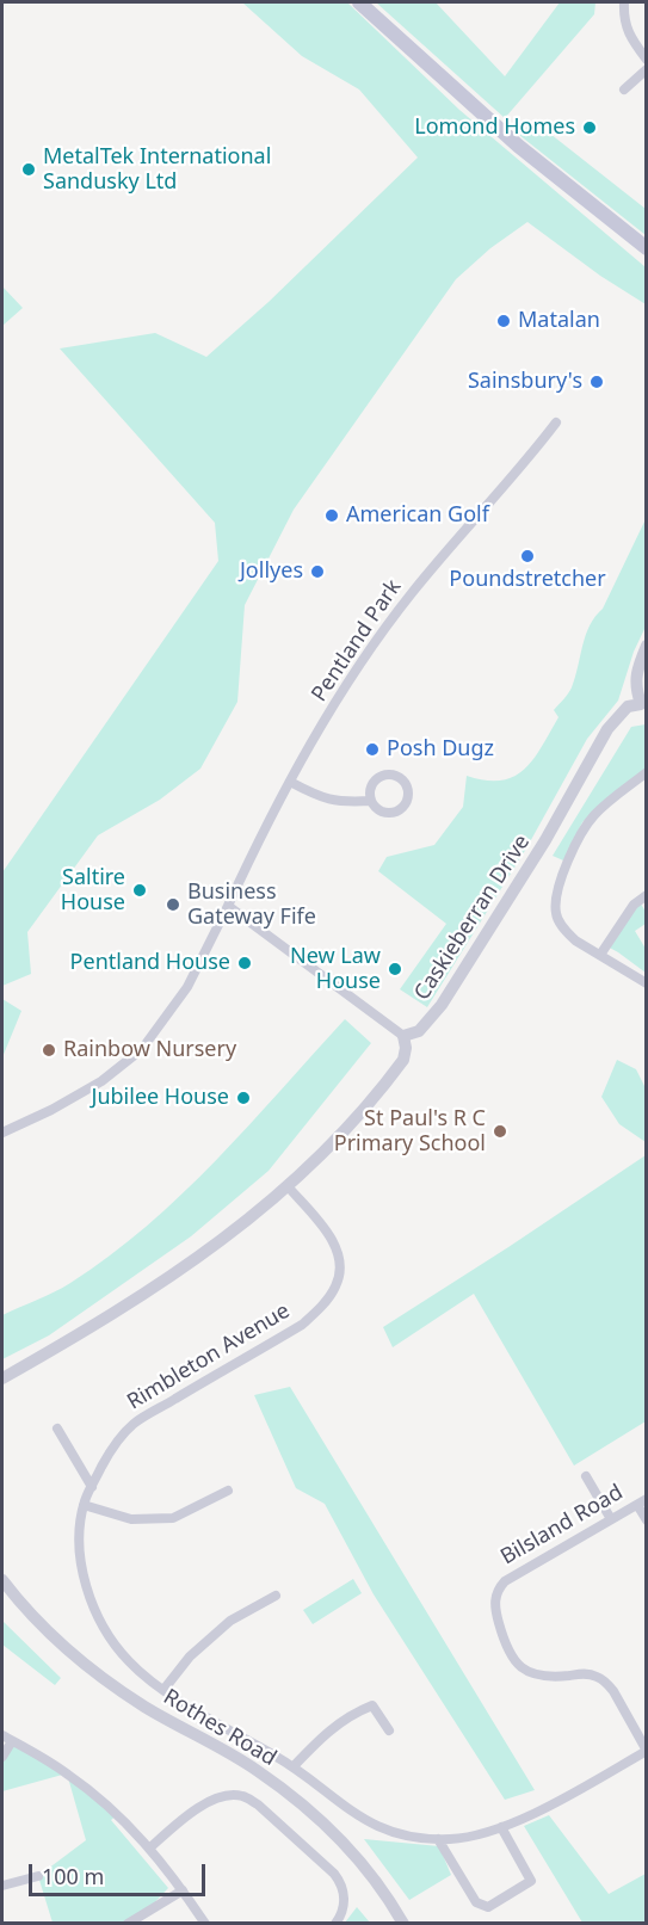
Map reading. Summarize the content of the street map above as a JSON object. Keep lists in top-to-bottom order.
{
  "streets": {
    "street": [
      "Pentland Park",
      "Caskieberran Drive",
      "Rimbleton Avenue",
      "Bilsland Road",
      "Rothes Road"
    ]
  },
  "crossings": [
    ["Rimbleton Avenue", "Bilsland Road"]
  ],
  "places": [
    "Lomond Homes",
    "MetalTek International Sandusky Ltd",
    "Matalan",
    "Sainsbury's",
    "American Golf",
    "Poundstretcher",
    "Jollyes",
    "Posh Dugz",
    "Saltire House",
    "Business Gateway Fife",
    "Pentland House",
    "New Law House",
    "Rainbow Nursery",
    "Jubilee House",
    "St Paul's R C Primary School"
  ],
  "scale_bar": "100 m"
}
